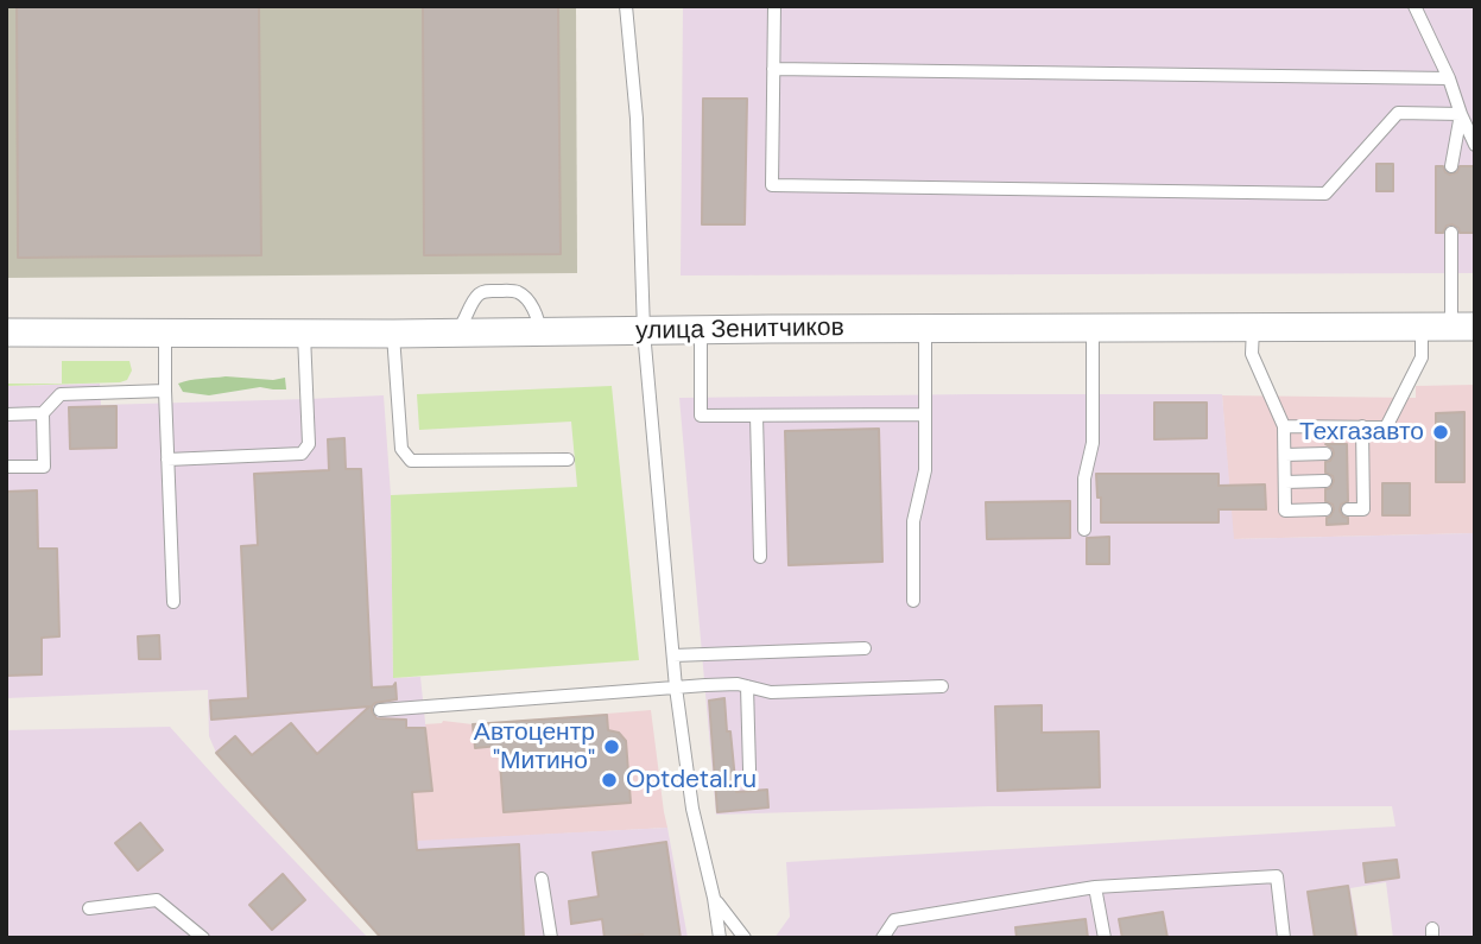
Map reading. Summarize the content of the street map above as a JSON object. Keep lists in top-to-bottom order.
{
  "streets": {
    "street": ["улица Зенитчиков"]
  },
  "places": ["Техгазавто", "Автоцентр \"Митино\"", "Optdetal.ru"]
}
